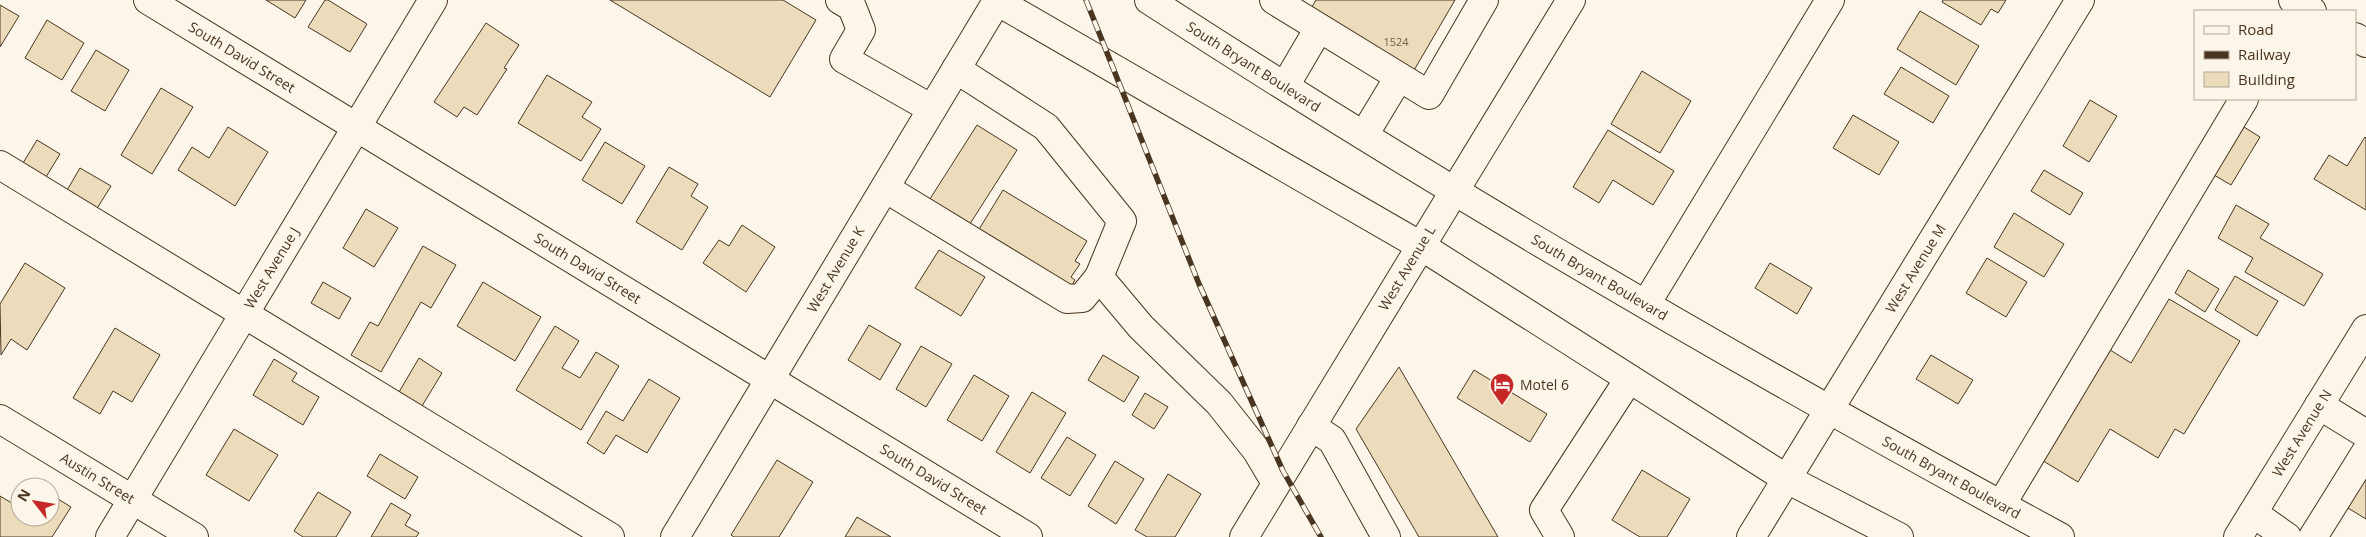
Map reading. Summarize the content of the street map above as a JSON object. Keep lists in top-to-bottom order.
{
  "streets": {
    "street": [
      "South David Street",
      "South Bryant Boulevard",
      "West Avenue L",
      "West Avenue J",
      "West Avenue K",
      "West Avenue M",
      "West Avenue N",
      "Austin Street"
    ]
  },
  "crossings": [
    ["South David Street", "West Avenue J"],
    ["South David Street", "West Avenue K"],
    ["South Bryant Boulevard", "West Avenue L"],
    ["South Bryant Boulevard", "West Avenue M"],
    ["West Avenue J", "Austin Street"]
  ],
  "places": {
    "hotel": ["Motel 6"]
  },
  "house_numbers": ["1524"],
  "legend": ["Road", "Railway", "Building"],
  "north": "top left"
}
